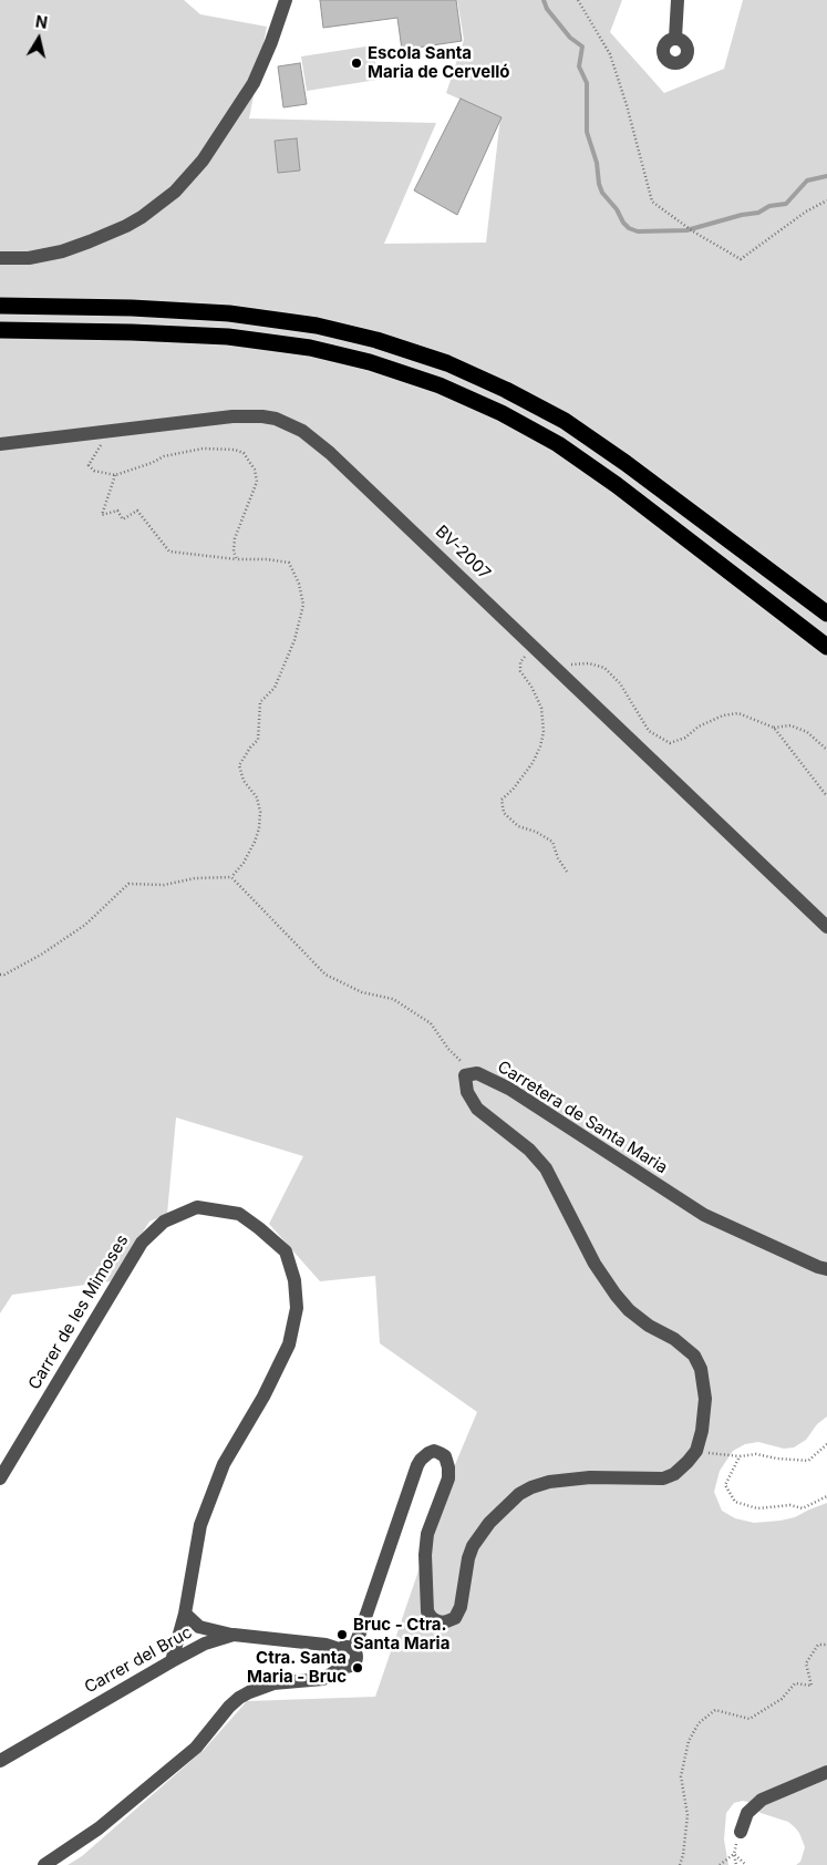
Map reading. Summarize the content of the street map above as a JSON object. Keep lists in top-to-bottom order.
{
  "streets": {
    "street": [
      "BV-2007",
      "Carretera de Santa Maria",
      "Carrer de les Mimoses",
      "Carrer del Bruc"
    ]
  },
  "crossings": [
    ["Carrer de les Mimoses", "Carrer del Bruc"]
  ],
  "places": ["Escola Santa Maria de Cervelló", "Bruc - Ctra. Santa Maria", "Ctra. Santa Maria - Bruc"],
  "north": "top"
}
